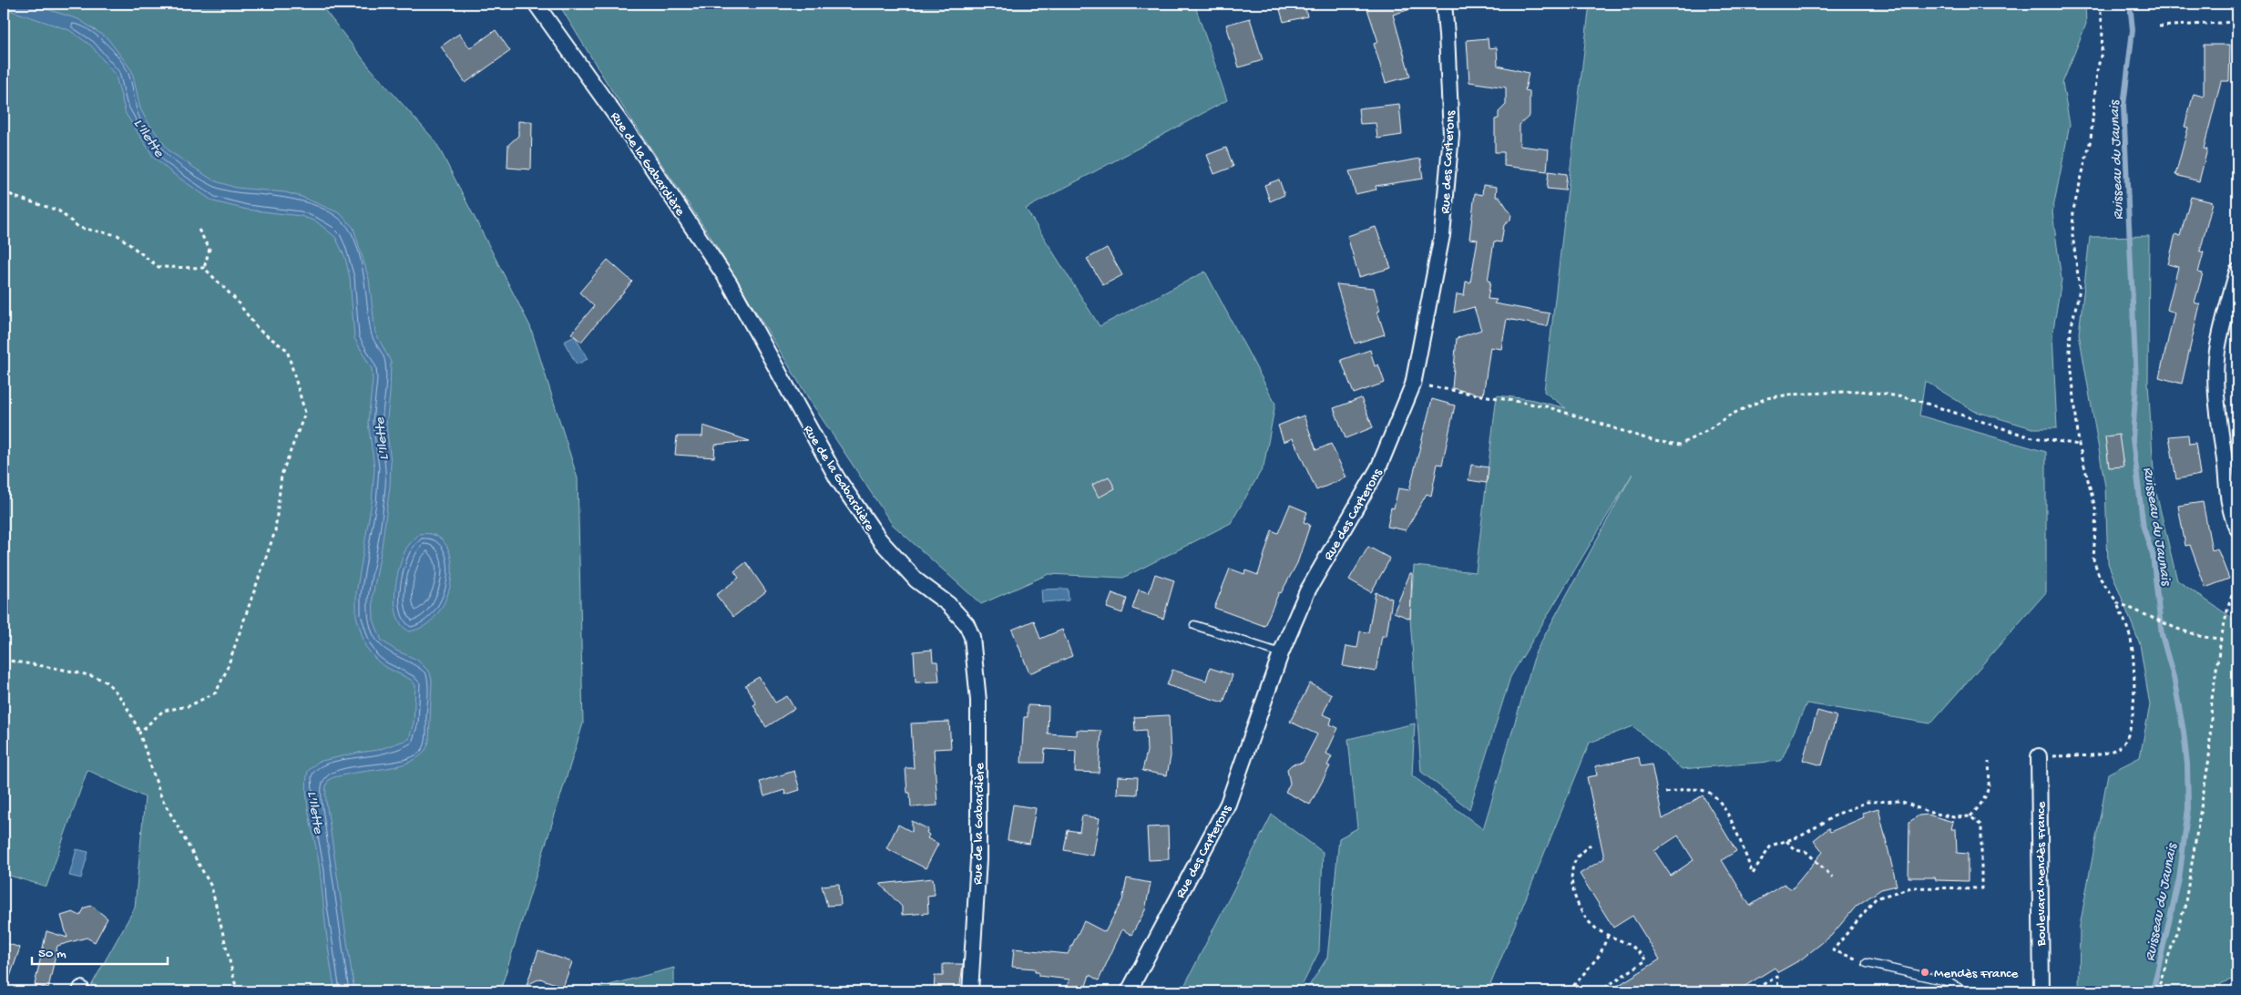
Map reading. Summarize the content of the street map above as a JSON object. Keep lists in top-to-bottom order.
{
  "streets": {
    "street": ["Rue des Carterons", "Rue de la Gabardière", "Boulevard Mendès France"]
  },
  "water": ["L'Ilette", "Ruisseau du Jaunais"],
  "places": ["Mendès France"],
  "scale_bar": "50 m"
}
